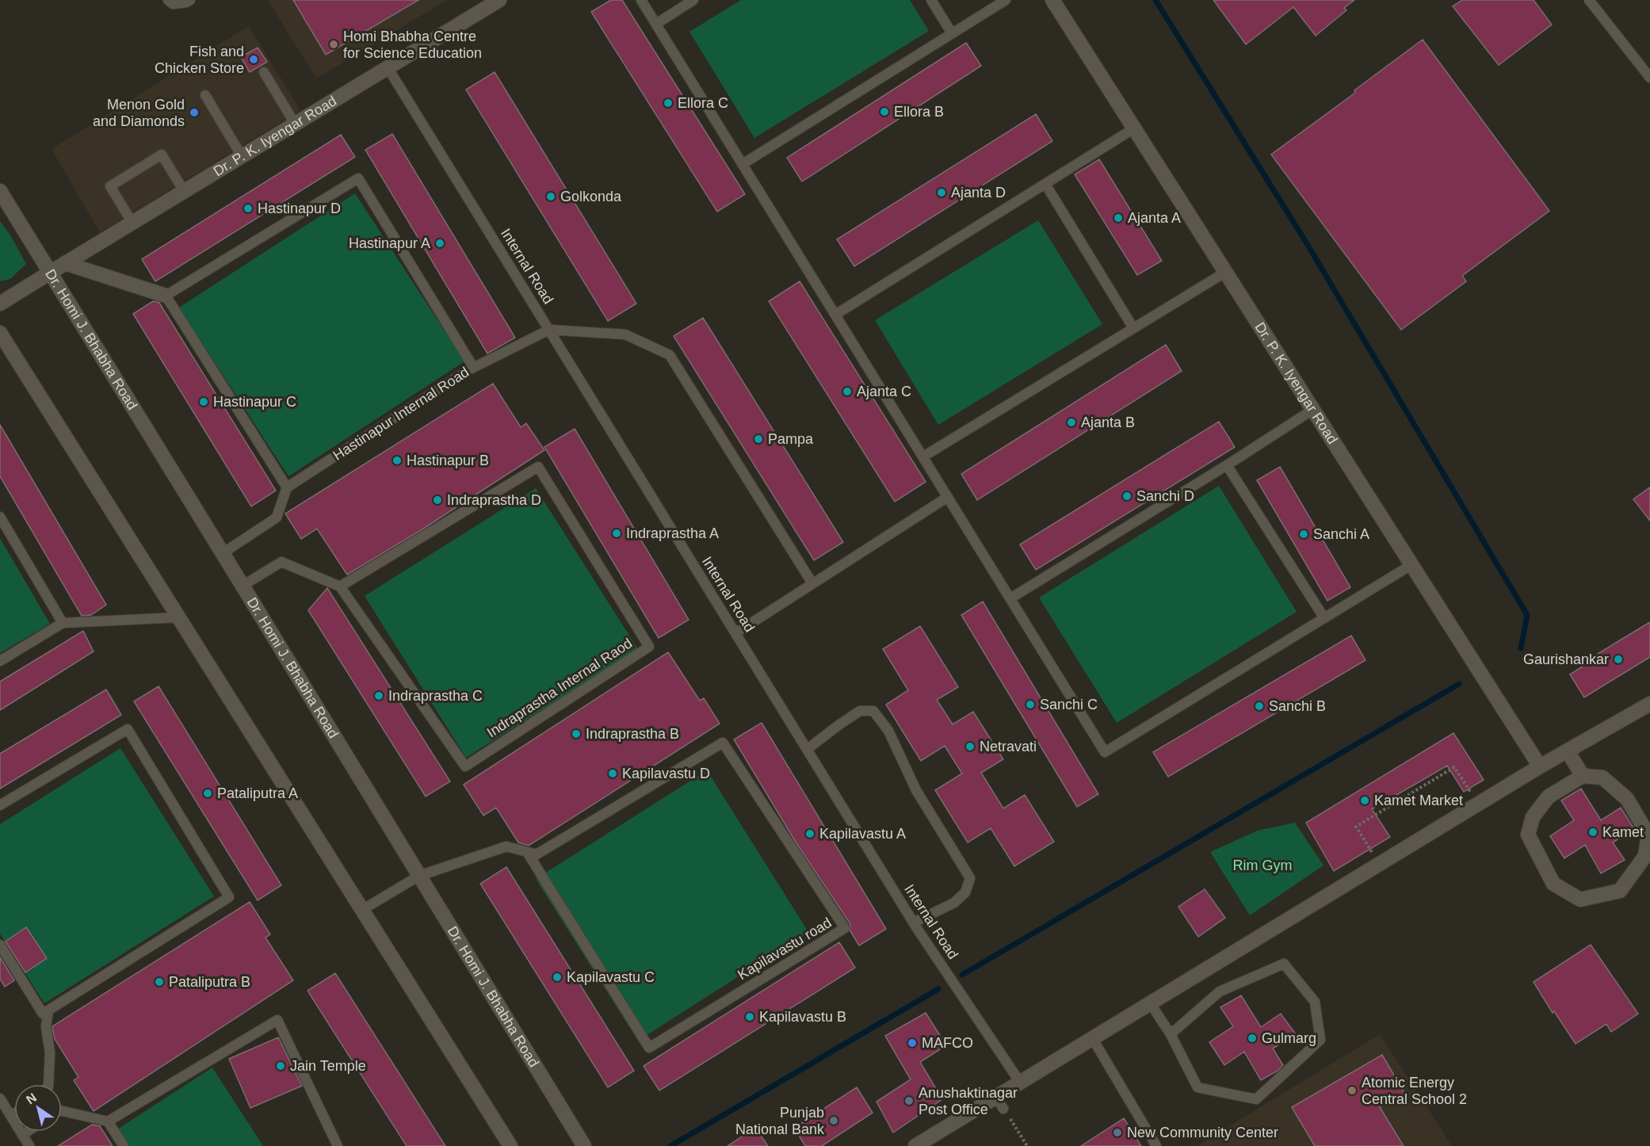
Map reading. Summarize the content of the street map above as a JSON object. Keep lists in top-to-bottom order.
{
  "streets": {
    "street": ["Dr. P. K. Iyengar Road", "Dr. Homi J. Bhabha Road"],
    "lane": [
      "Internal Road",
      "Hastinapur Internal Road",
      "Indraprastha Internal Raod",
      "Kapilavastu road"
    ]
  },
  "crossings": [
    ["Dr. P. K. Iyengar Road", "Internal Road"],
    ["Dr. P. K. Iyengar Road", "Dr. Homi J. Bhabha Road"],
    ["Dr. Homi J. Bhabha Road", "Kapilavastu road"]
  ],
  "parks": ["Rim Gym"],
  "places": [
    "Homi Bhabha Centre for Science Education",
    "Fish and Chicken Store",
    "Ellora C",
    "Ellora B",
    "Menon Gold and Diamonds",
    "Ajanta D",
    "Golkonda",
    "Hastinapur D",
    "Ajanta A",
    "Hastinapur A",
    "Ajanta C",
    "Hastinapur C",
    "Ajanta B",
    "Pampa",
    "Hastinapur B",
    "Sanchi D",
    "Indraprastha D",
    "Indraprastha A",
    "Sanchi A",
    "Gaurishankar",
    "Indraprastha C",
    "Sanchi C",
    "Sanchi B",
    "Indraprastha B",
    "Netravati",
    "Kapilavastu D",
    "Pataliputra A",
    "Kamet Market",
    "Kamet",
    "Kapilavastu A",
    "Kapilavastu C",
    "Pataliputra B",
    "Kapilavastu B",
    "Gulmarg",
    "MAFCO",
    "Jain Temple",
    "Atomic Energy Central School 2",
    "Anushaktinagar Post Office",
    "Punjab National Bank",
    "New Community Center"
  ],
  "north": "top left"
}
